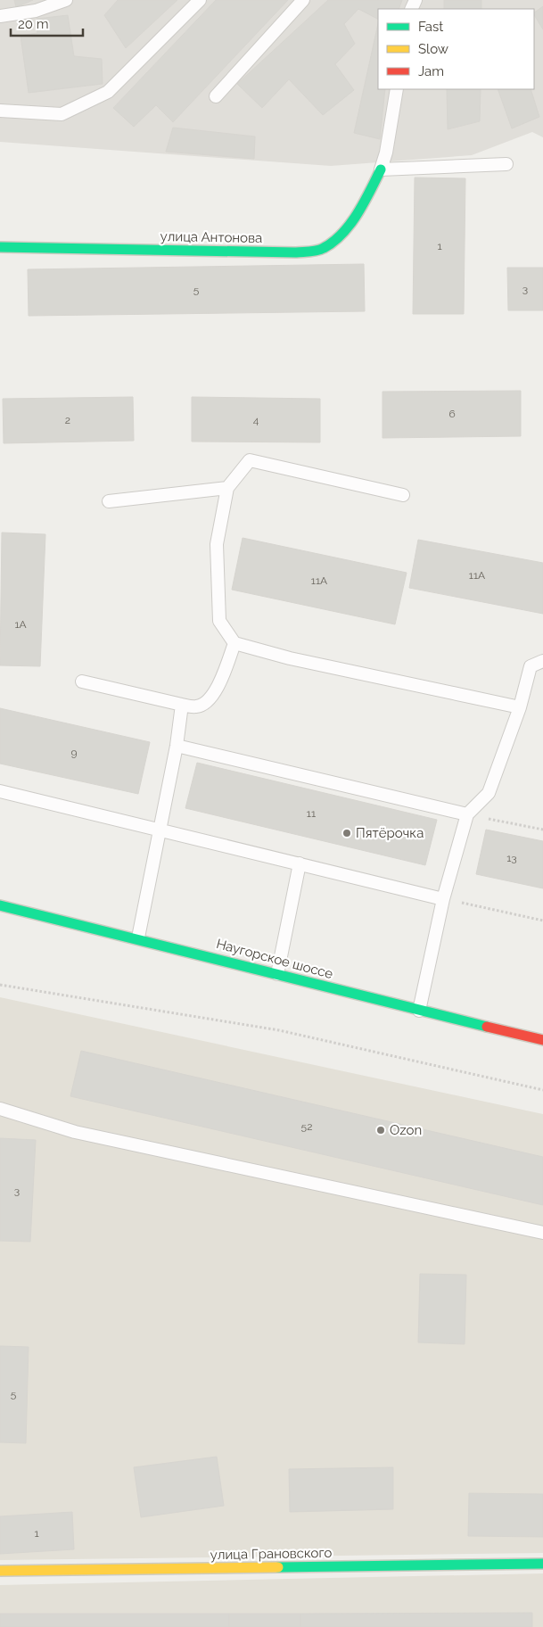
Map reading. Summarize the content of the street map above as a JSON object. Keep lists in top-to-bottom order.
{
  "streets": {
    "street": ["улица Антонова", "Наугорское шоссе", "улица Грановского"]
  },
  "places": ["Пятёрочка", "Ozon"],
  "house_numbers": [
    "1",
    "3",
    "5",
    "6",
    "2",
    "4",
    "11А",
    "11А",
    "1А",
    "9",
    "11",
    "13",
    "52",
    "3",
    "5",
    "1"
  ],
  "legend": ["Fast", "Slow", "Jam"],
  "scale_bar": "20 m"
}
